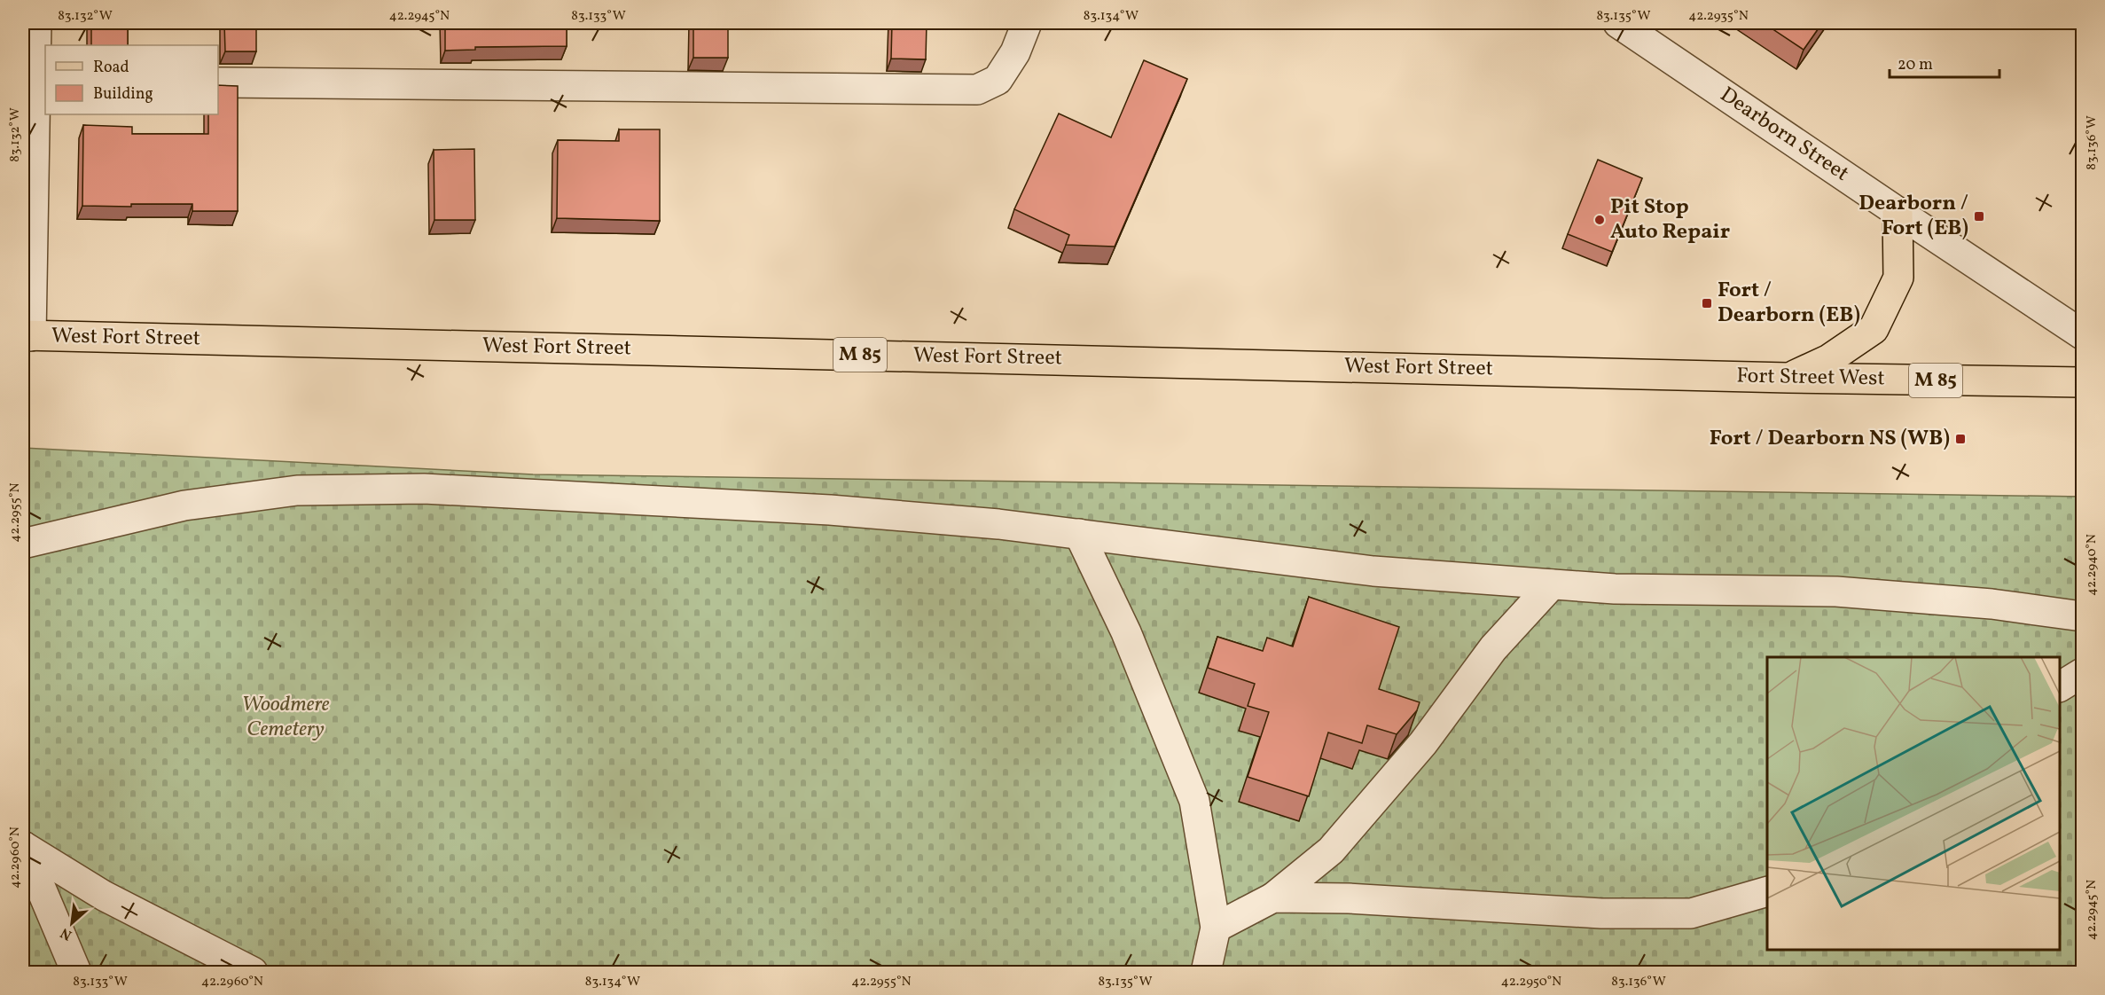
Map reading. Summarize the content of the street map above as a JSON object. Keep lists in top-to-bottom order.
{
  "streets": {
    "main road": ["West Fort Street", "M 85", "Fort Street West"],
    "street": ["Dearborn Street"]
  },
  "crossings": [
    ["West Fort Street", "Fort Street West"]
  ],
  "parks": ["Woodmere Cemetery"],
  "places": {
    "transit": ["Dearborn / Fort (EB)", "Fort / Dearborn (EB)", "Fort / Dearborn NS (WB)"],
    "other": ["Pit Stop Auto Repair"]
  },
  "legend": ["Road", "Building"],
  "scale_bar": "20 m",
  "north": "bottom left",
  "coordinates": [
    "83.132°W",
    "42.2945°N",
    "83.133°W",
    "83.134°W",
    "83.135°W",
    "42.2935°N",
    "83.136°W",
    "42.2955°N",
    "42.2940°N",
    "42.2960°N",
    "42.2950°N"
  ]
}
